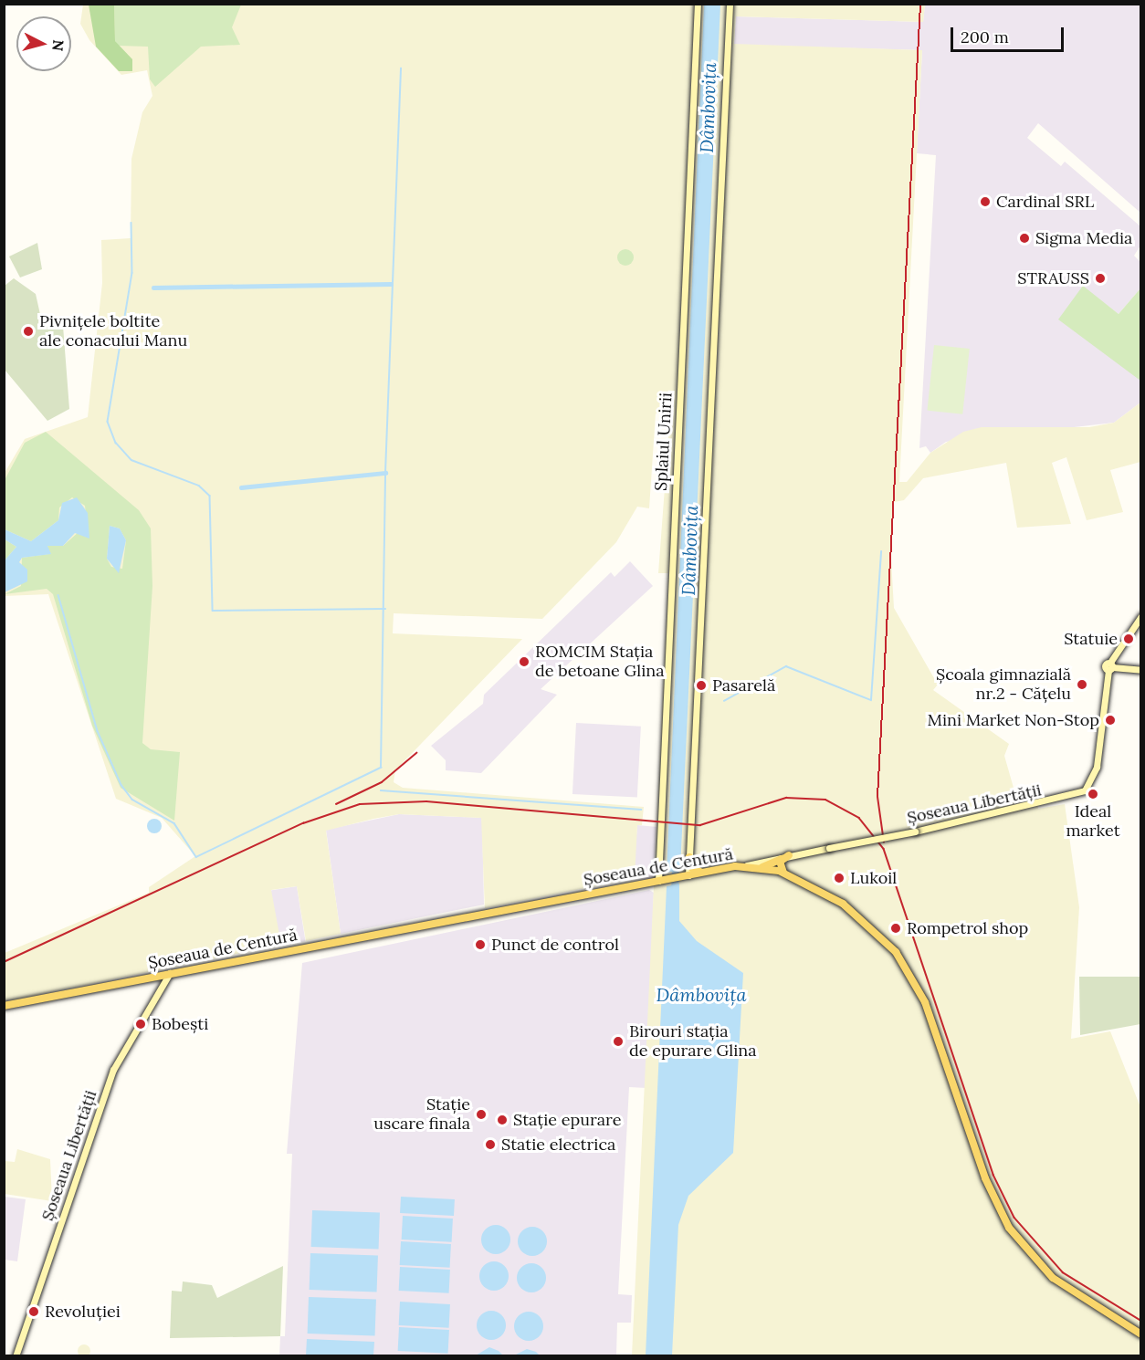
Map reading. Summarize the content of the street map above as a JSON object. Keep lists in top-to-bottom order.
{
  "streets": {
    "main road": ["Splaiul Unirii", "Șoseaua Libertății", "Șoseaua de Centură"]
  },
  "crossings": [
    ["Splaiul Unirii", "Șoseaua de Centură"],
    ["Șoseaua Libertății", "Șoseaua de Centură"]
  ],
  "water": ["Dâmbovița"],
  "places": [
    "Cardinal SRL",
    "Sigma Media",
    "STRAUSS",
    "Pivnițele boltite ale conacului Manu",
    "Statuie",
    "ROMCIM Stația de betoane Glina",
    "Școala gimnazială nr.2 - Cățelu",
    "Pasarelă",
    "Mini Market Non-Stop",
    "Ideal market",
    "Lukoil",
    "Rompetrol shop",
    "Punct de control",
    "Bobești",
    "Birouri stația de epurare Glina",
    "Stație uscare finala",
    "Stație epurare",
    "Statie electrica",
    "Revoluției"
  ],
  "scale_bar": "200 m",
  "north": "right"
}
